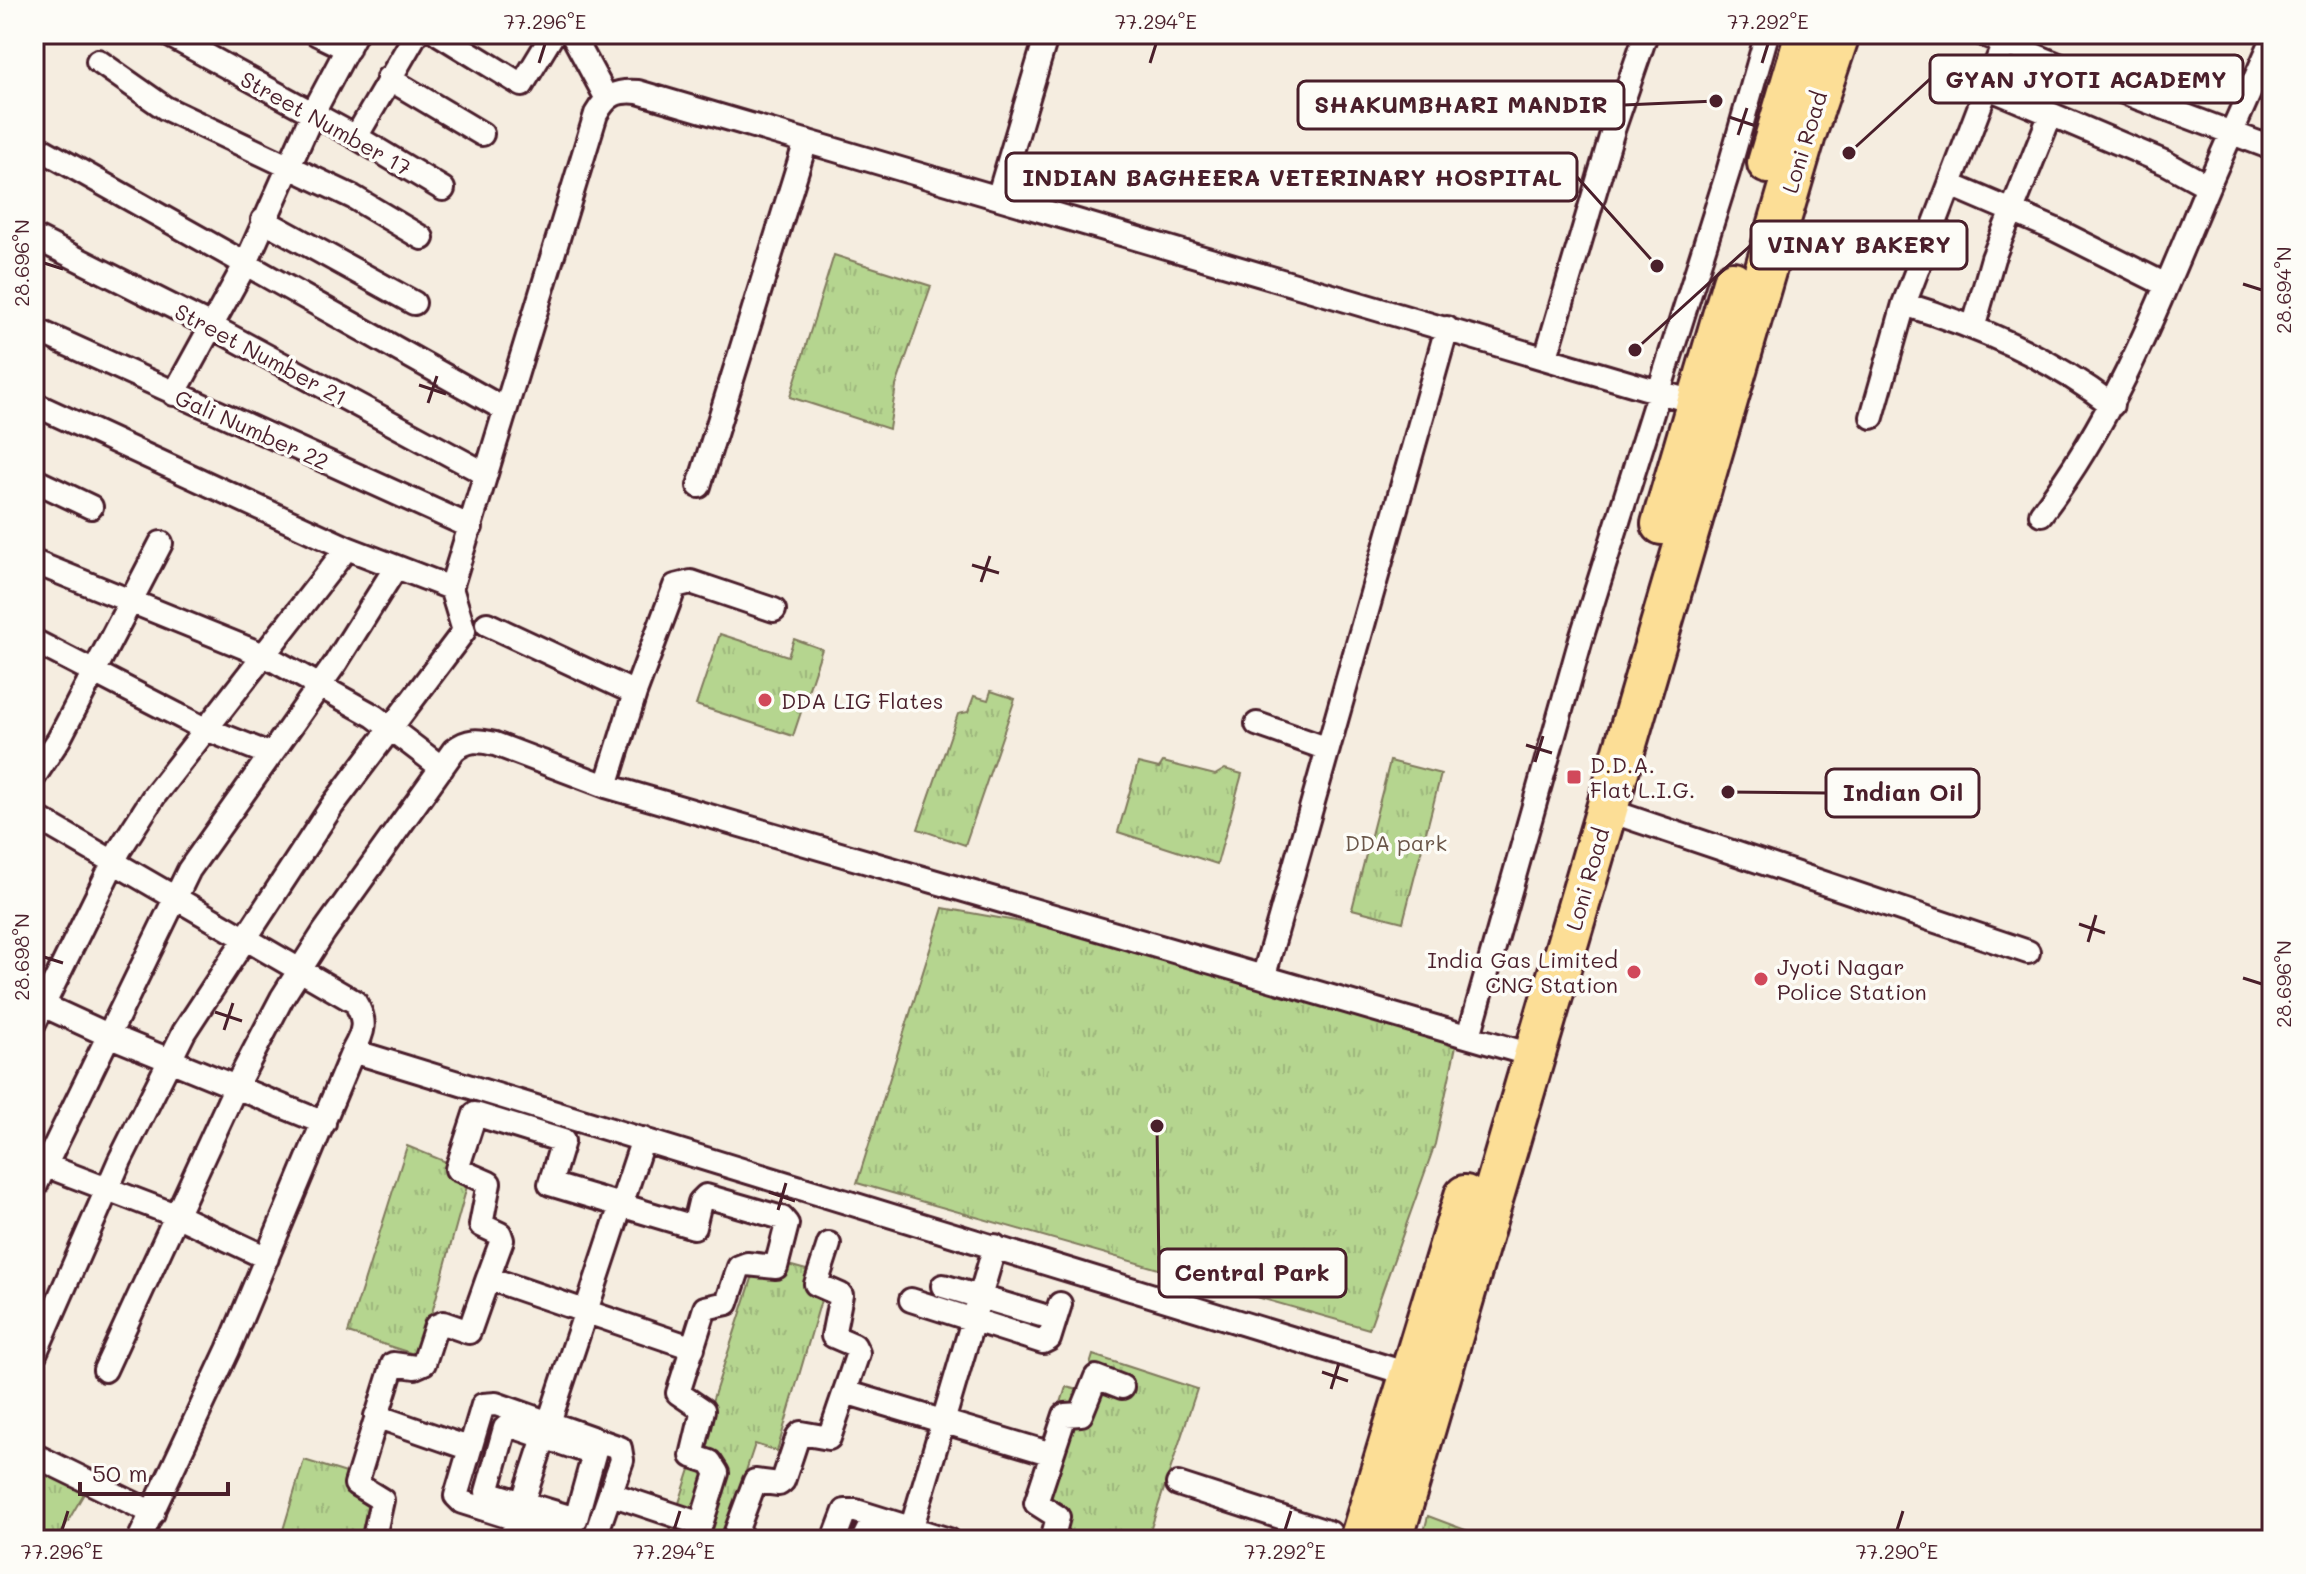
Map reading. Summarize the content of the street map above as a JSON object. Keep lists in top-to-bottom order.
{
  "streets": {
    "highway": ["Loni Road"],
    "street": ["Street Number 17", "Street Number 21", "Gali Number 22"]
  },
  "parks": ["DDA park"],
  "places": {
    "other": [
      "SHAKUMBHARI MANDIR",
      "GYAN JYOTI ACADEMY",
      "INDIAN BAGHEERA VETERINARY HOSPITAL",
      "VINAY BAKERY",
      "DDA LIG Flates",
      "Indian Oil",
      "India Gas Limited CNG Station",
      "Jyoti Nagar Police Station",
      "Central Park"
    ],
    "transit": ["D.D.A. Flat L.I.G."]
  },
  "scale_bar": "50 m",
  "coordinates": [
    "77.296°E",
    "77.294°E",
    "77.292°E",
    "28.696°N",
    "28.694°N",
    "28.698°N",
    "77.290°E"
  ]
}
